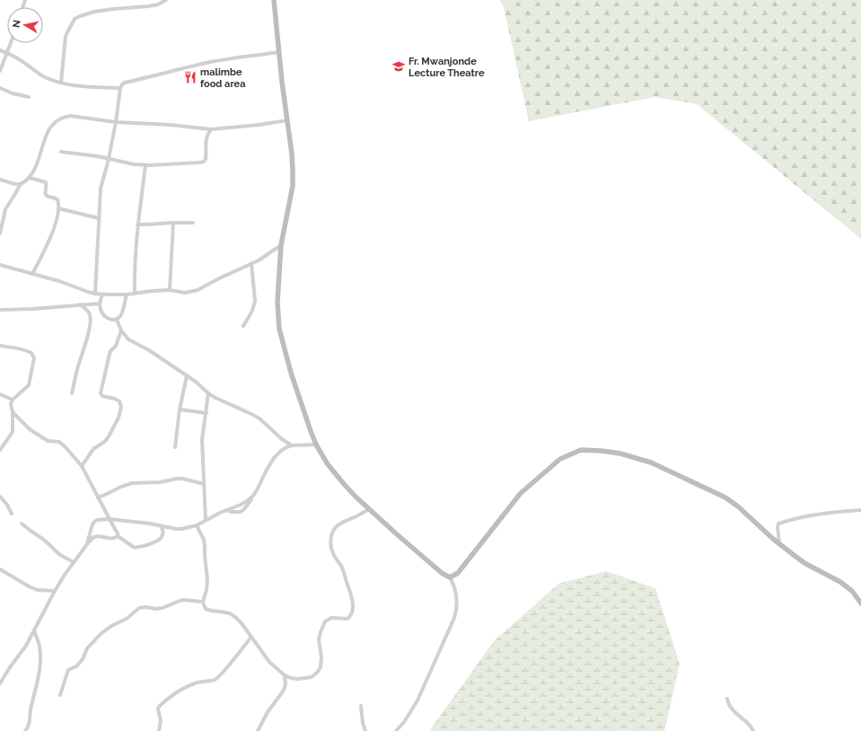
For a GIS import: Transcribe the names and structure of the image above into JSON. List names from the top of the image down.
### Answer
{
  "places": {
    "school or university": ["Fr. Mwanjonde Lecture Theatre"],
    "restaurant": ["malimbe food area"]
  },
  "north": "left"
}
